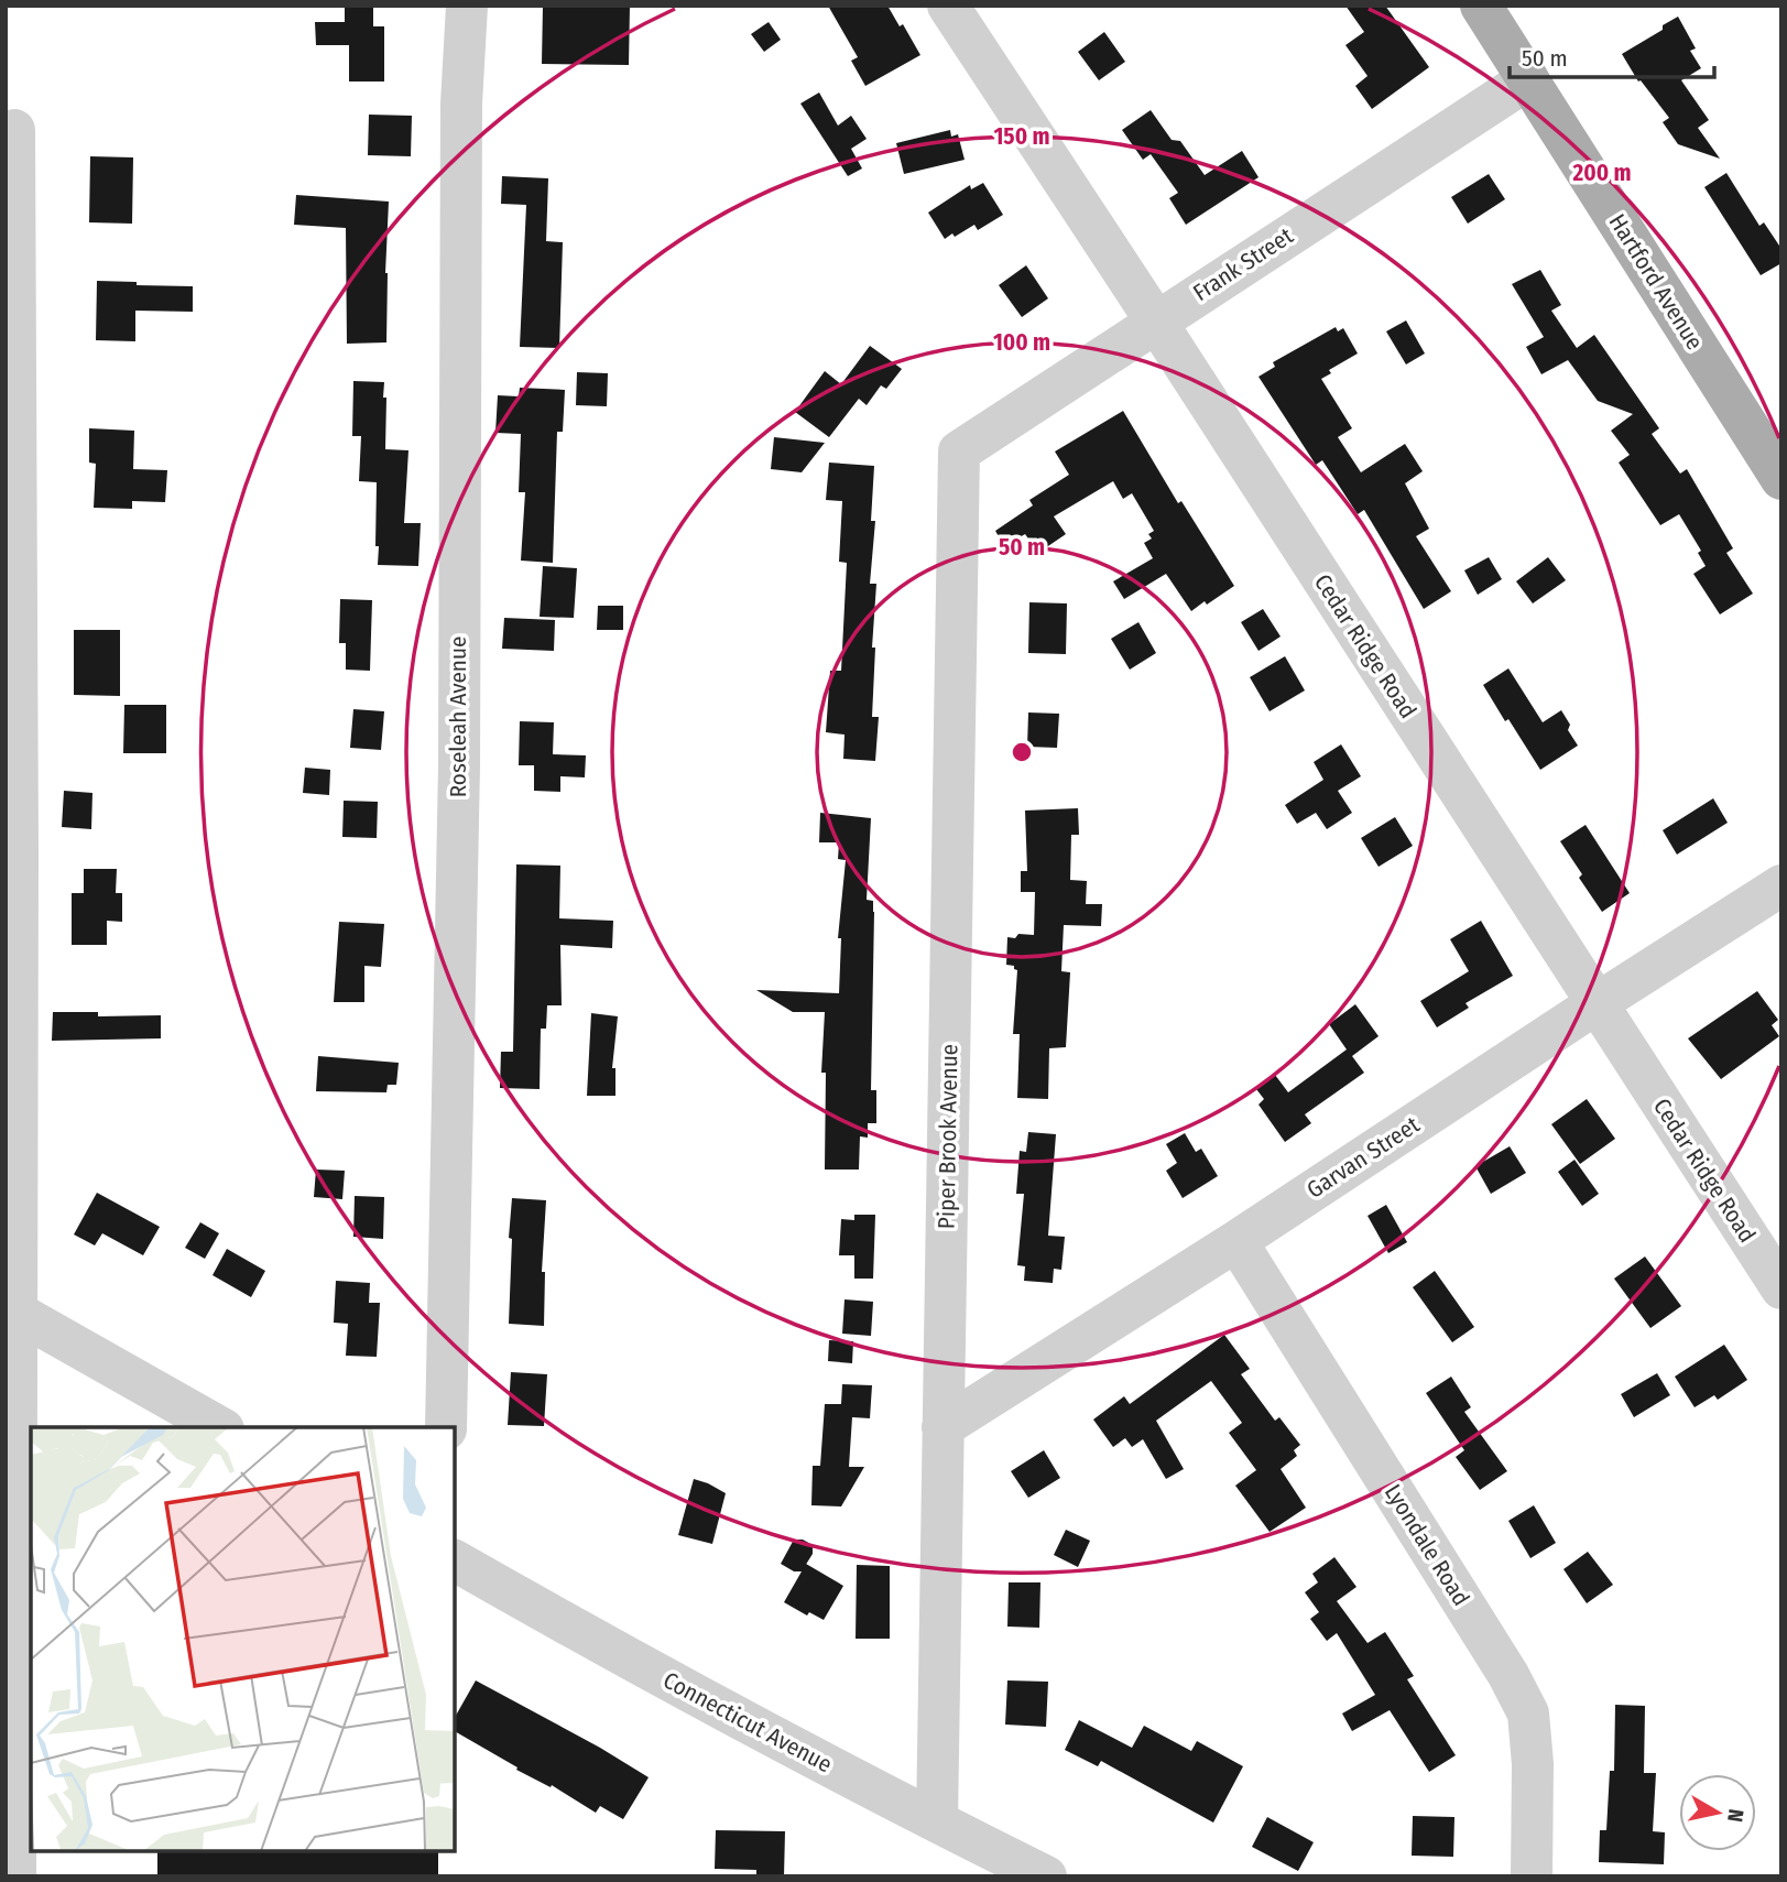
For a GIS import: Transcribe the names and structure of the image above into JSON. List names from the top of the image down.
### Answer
{
  "streets": {
    "main road": ["Hartford Avenue"],
    "street": [
      "Frank Street",
      "Cedar Ridge Road",
      "Roseleah Avenue",
      "Piper Brook Avenue",
      "Garvan Street",
      "Lyondale Road",
      "Connecticut Avenue"
    ]
  },
  "crossings": [
    ["Frank Street", "Hartford Avenue"],
    ["Frank Street", "Cedar Ridge Road"],
    ["Frank Street", "Piper Brook Avenue"],
    ["Cedar Ridge Road", "Garvan Street"],
    ["Piper Brook Avenue", "Garvan Street"],
    ["Piper Brook Avenue", "Connecticut Avenue"],
    ["Garvan Street", "Lyondale Road"]
  ],
  "scale_bar": "50 m",
  "north": "right",
  "rings": [
    "150 m",
    "200 m",
    "100 m",
    "50 m"
  ]
}
